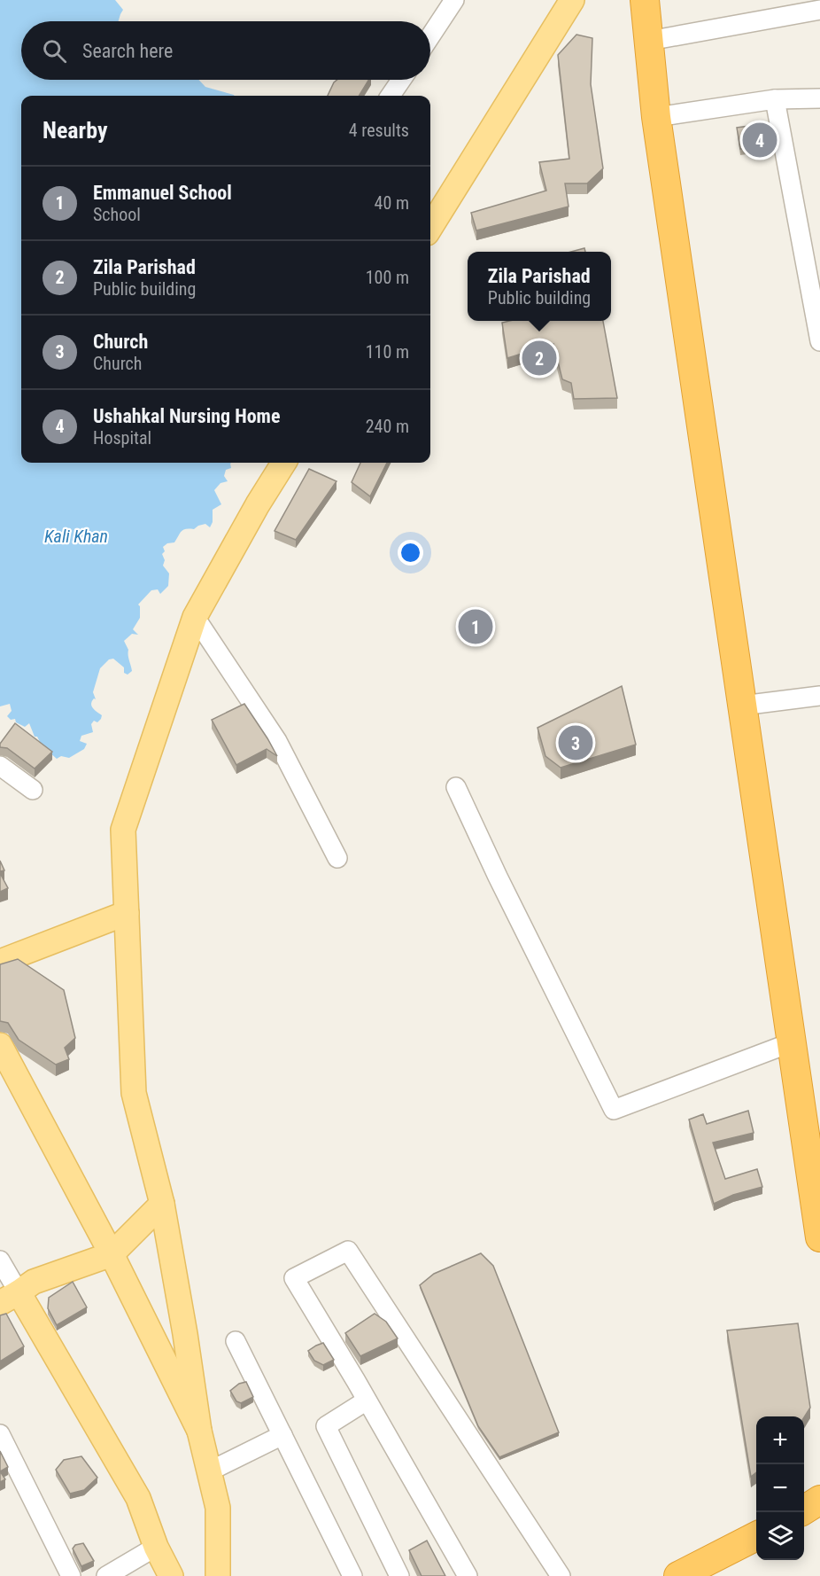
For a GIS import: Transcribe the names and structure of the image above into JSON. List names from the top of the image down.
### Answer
{
  "water": ["Kali Khan"],
  "page": {
    "search": "Search here",
    "heading": ["Nearby", "4 results"],
    "pins": [
      "4",
      "2",
      "1",
      "3"
    ],
    "list": [
      {
        "mark": "1",
        "name": "Emmanuel School",
        "note": "School",
        "value": "40 m"
      },
      {
        "mark": "2",
        "name": "Zila Parishad",
        "note": "Public building",
        "value": "100 m"
      },
      {
        "mark": "3",
        "name": "Church",
        "note": "Church",
        "value": "110 m"
      },
      {
        "mark": "4",
        "name": "Ushahkal Nursing Home",
        "note": "Hospital",
        "value": "240 m"
      }
    ],
    "popup": ["Zila Parishad", "Public building"],
    "map_buttons": ["+", "−"]
  }
}
